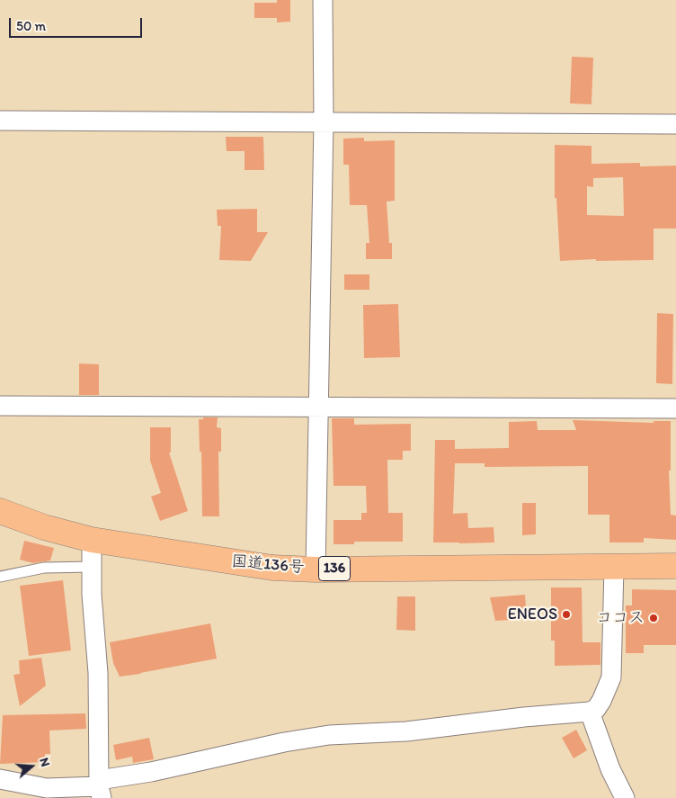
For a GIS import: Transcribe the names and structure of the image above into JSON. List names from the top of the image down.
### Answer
{
  "streets": {
    "highway": ["国道136号", "136"]
  },
  "places": ["ENEOS", "ココス"],
  "scale_bar": "50 m",
  "north": "right"
}
